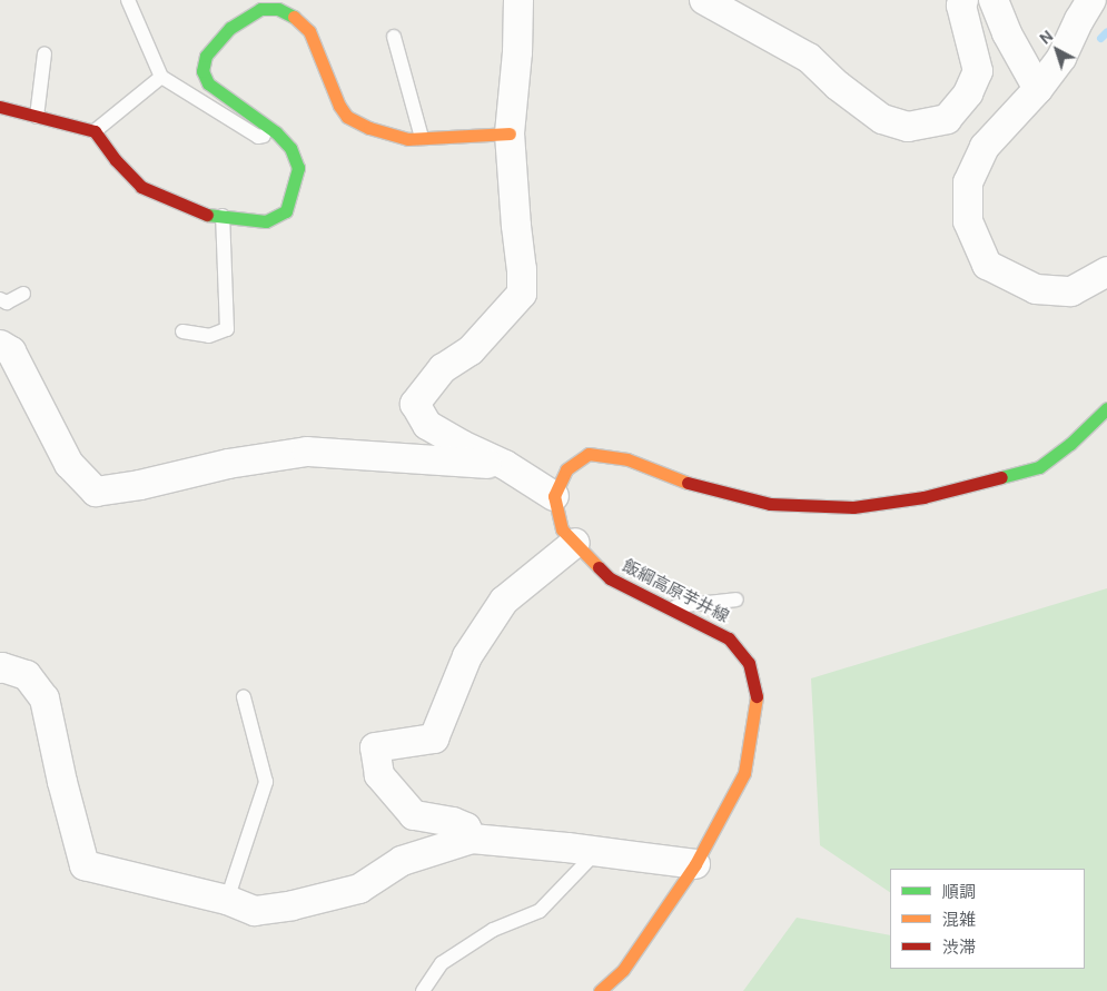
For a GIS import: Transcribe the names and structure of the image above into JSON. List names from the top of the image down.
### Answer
{
  "streets": {
    "main road": ["飯綱高原芋井線"]
  },
  "legend": ["順調", "混雑", "渋滞"],
  "north": "top left"
}
